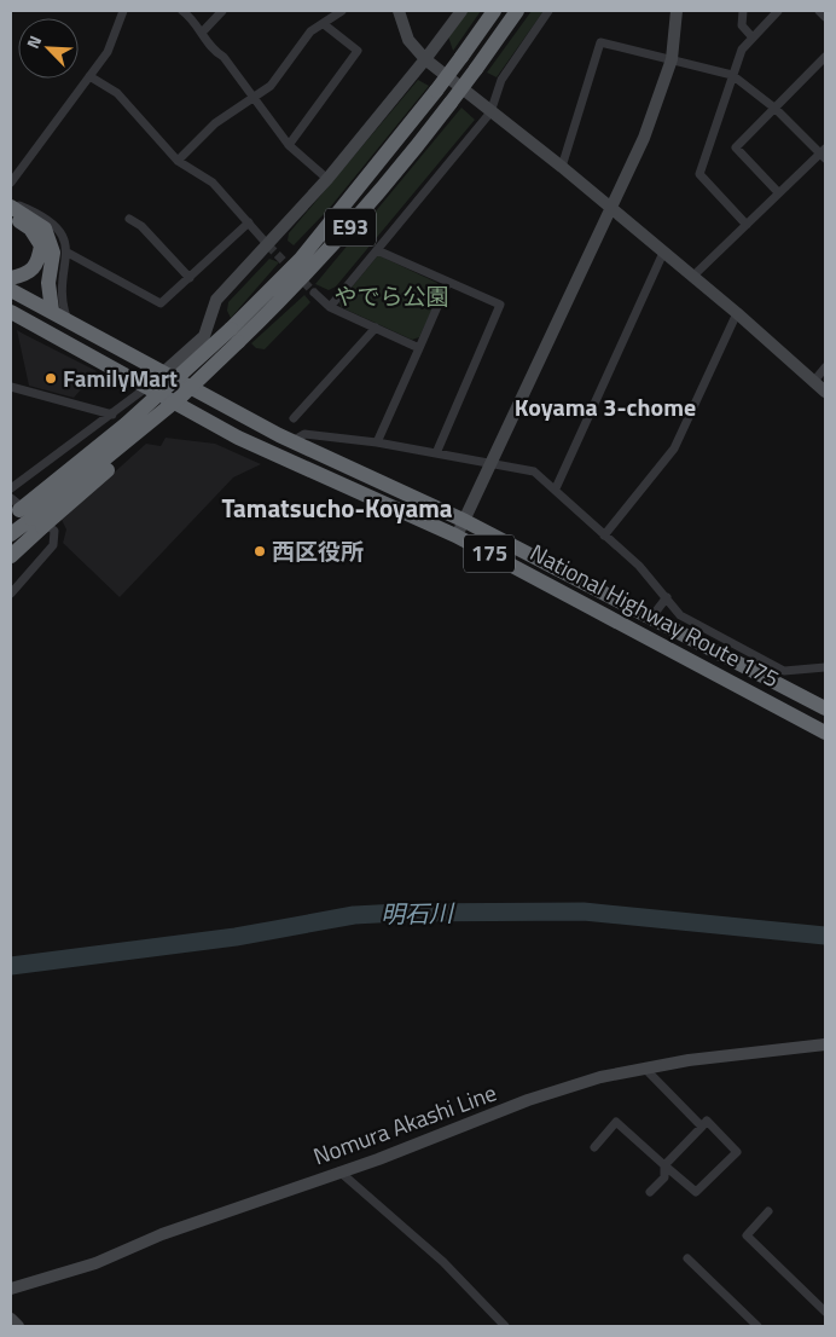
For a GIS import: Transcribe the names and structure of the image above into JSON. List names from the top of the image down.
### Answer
{
  "streets": {
    "highway": ["E93", "175", "National Highway Route 175"],
    "street": ["Nomura Akashi Line"]
  },
  "districts": ["Koyama 3-chome", "Tamatsucho-Koyama"],
  "water": ["明石川"],
  "parks": ["やでら公園"],
  "places": ["FamilyMart", "西区役所"],
  "north": "top left"
}
